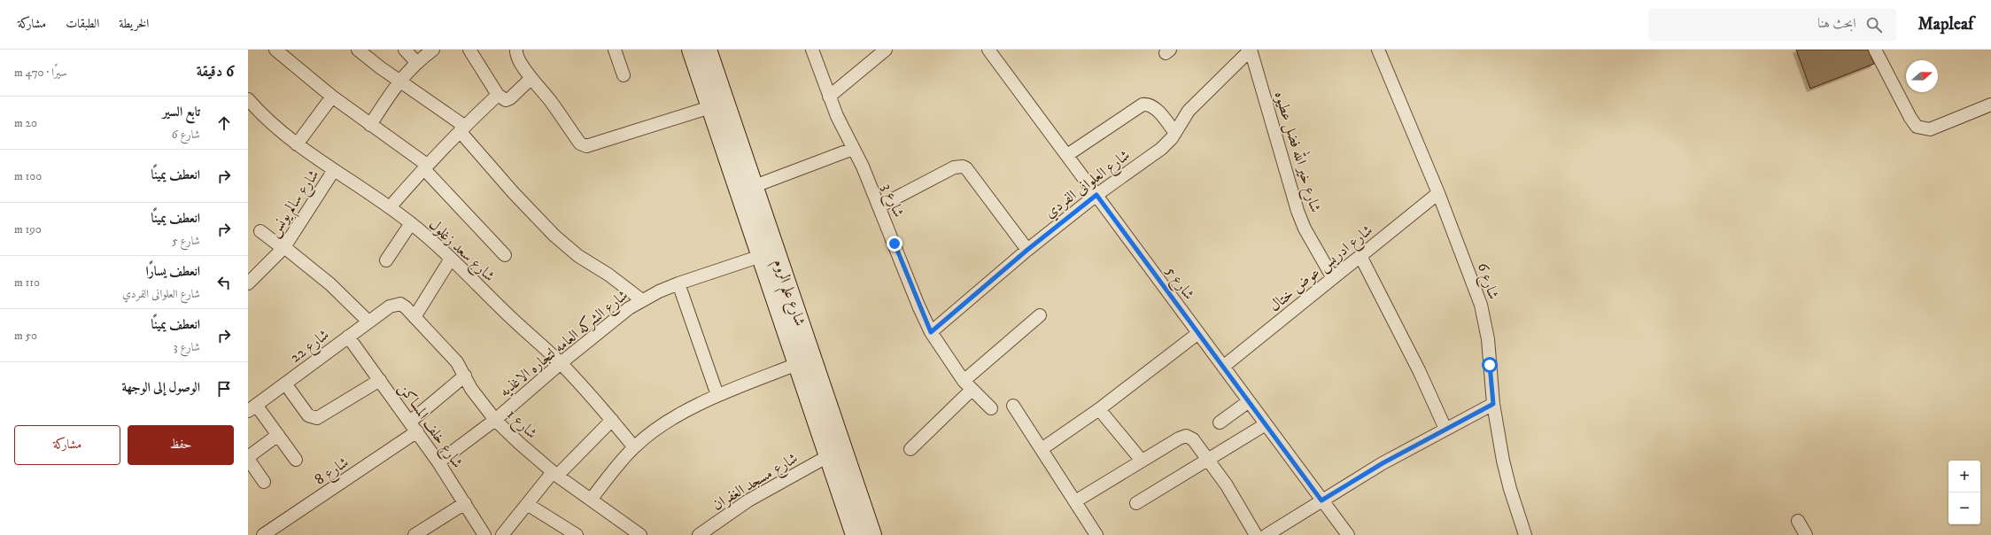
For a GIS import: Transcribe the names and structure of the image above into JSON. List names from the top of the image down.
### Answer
{
  "streets": {
    "street": [
      "شارع خير الله فضل عطيوه",
      "شارع العلوانى الفردي",
      "شارع 3",
      "شارع سالم يونس",
      "شارع سعد زغلول",
      "شارع ادريس عوض ختال",
      "شارع 6",
      "شارع 5",
      "شارع علم الروم",
      "شارع الشركه العامه لتجاره الاغذيه",
      "شارع 22",
      "شارع 1",
      "شارع خلف المساكن",
      "شارع 8",
      "شارع مسجد الغفران"
    ]
  },
  "crossings": [
    ["شارع خير الله فضل عطيوه", "شارع العلوانى الفردي"],
    ["شارع خير الله فضل عطيوه", "شارع ادريس عوض ختال"],
    ["شارع العلوانى الفردي", "شارع 3"],
    ["شارع العلوانى الفردي", "شارع 5"],
    ["شارع سالم يونس", "شارع سعد زغلول"],
    ["شارع سعد زغلول", "شارع الشركه العامه لتجاره الاغذيه"],
    ["شارع ادريس عوض ختال", "شارع 6"],
    ["شارع ادريس عوض ختال", "شارع 5"],
    ["شارع علم الروم", "شارع الشركه العامه لتجاره الاغذيه"],
    ["شارع علم الروم", "شارع مسجد الغفران"],
    ["شارع الشركه العامه لتجاره الاغذيه", "شارع 1"],
    ["شارع الشركه العامه لتجاره الاغذيه", "شارع خلف المساكن"],
    ["شارع 22", "شارع 1"],
    ["شارع 22", "شارع خلف المساكن"],
    ["شارع 1", "شارع 8"],
    ["شارع خلف المساكن", "شارع 8"]
  ],
  "north": "right",
  "page": {
    "header": "Mapleaf",
    "search": "ابحث هنا",
    "nav": ["الخريطة", "الطبقات", "مشاركة"],
    "heading": ["6 دقيقة", "سيرًا · 470 m"],
    "list": [
      ["تابع السير", "شارع 6", "20 m"],
      ["انعطف يمينًا", "100 m"],
      ["انعطف يمينًا", "شارع 5", "190 m"],
      ["انعطف يسارًا", "شارع العلوانى الفردي", "110 m"],
      ["انعطف يمينًا", "شارع 3", "50 m"],
      "الوصول إلى الوجهة"
    ],
    "buttons": ["حفظ", "مشاركة"],
    "map_buttons": ["+", "−"]
  }
}
